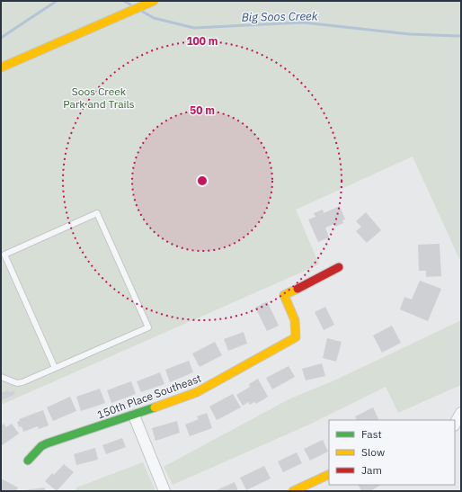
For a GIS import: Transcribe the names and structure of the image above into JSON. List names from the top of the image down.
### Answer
{
  "streets": {
    "street": ["150th Place Southeast"]
  },
  "water": ["Big Soos Creek"],
  "parks": ["Soos Creek Park and Trails"],
  "legend": ["Fast", "Slow", "Jam"],
  "rings": ["100 m", "50 m"]
}
